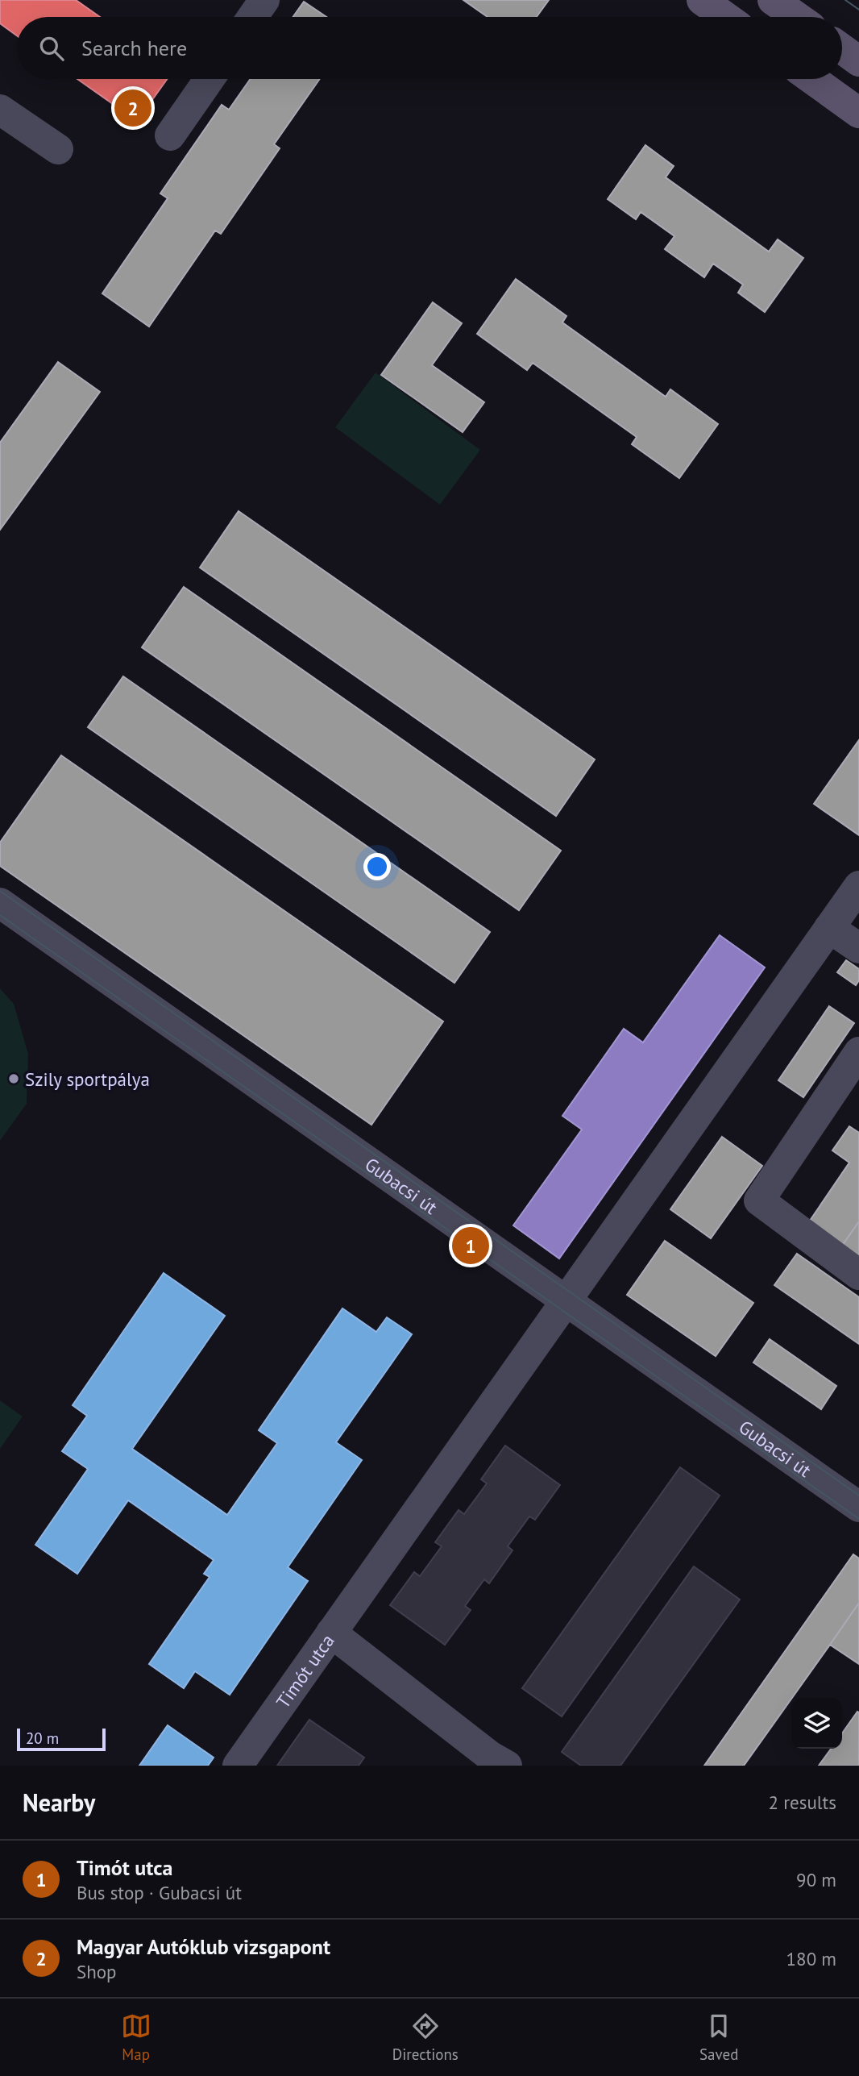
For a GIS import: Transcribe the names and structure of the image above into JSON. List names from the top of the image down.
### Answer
{
  "streets": {
    "street": ["Gubacsi út", "Timót utca"]
  },
  "crossings": [
    ["Gubacsi út", "Timót utca"]
  ],
  "places": ["Szily sportpálya"],
  "scale_bar": "20 m",
  "page": {
    "search": "Search here",
    "pins": ["2", "1"],
    "scale": "20 m",
    "heading": ["Nearby", "2 results"],
    "list": [
      {
        "mark": "1",
        "name": "Timót utca",
        "note": "Bus stop · Gubacsi út",
        "value": "90 m"
      },
      {
        "mark": "2",
        "name": "Magyar Autóklub vizsgapont",
        "note": "Shop",
        "value": "180 m"
      }
    ],
    "nav": ["Map", "Directions", "Saved"]
  }
}
